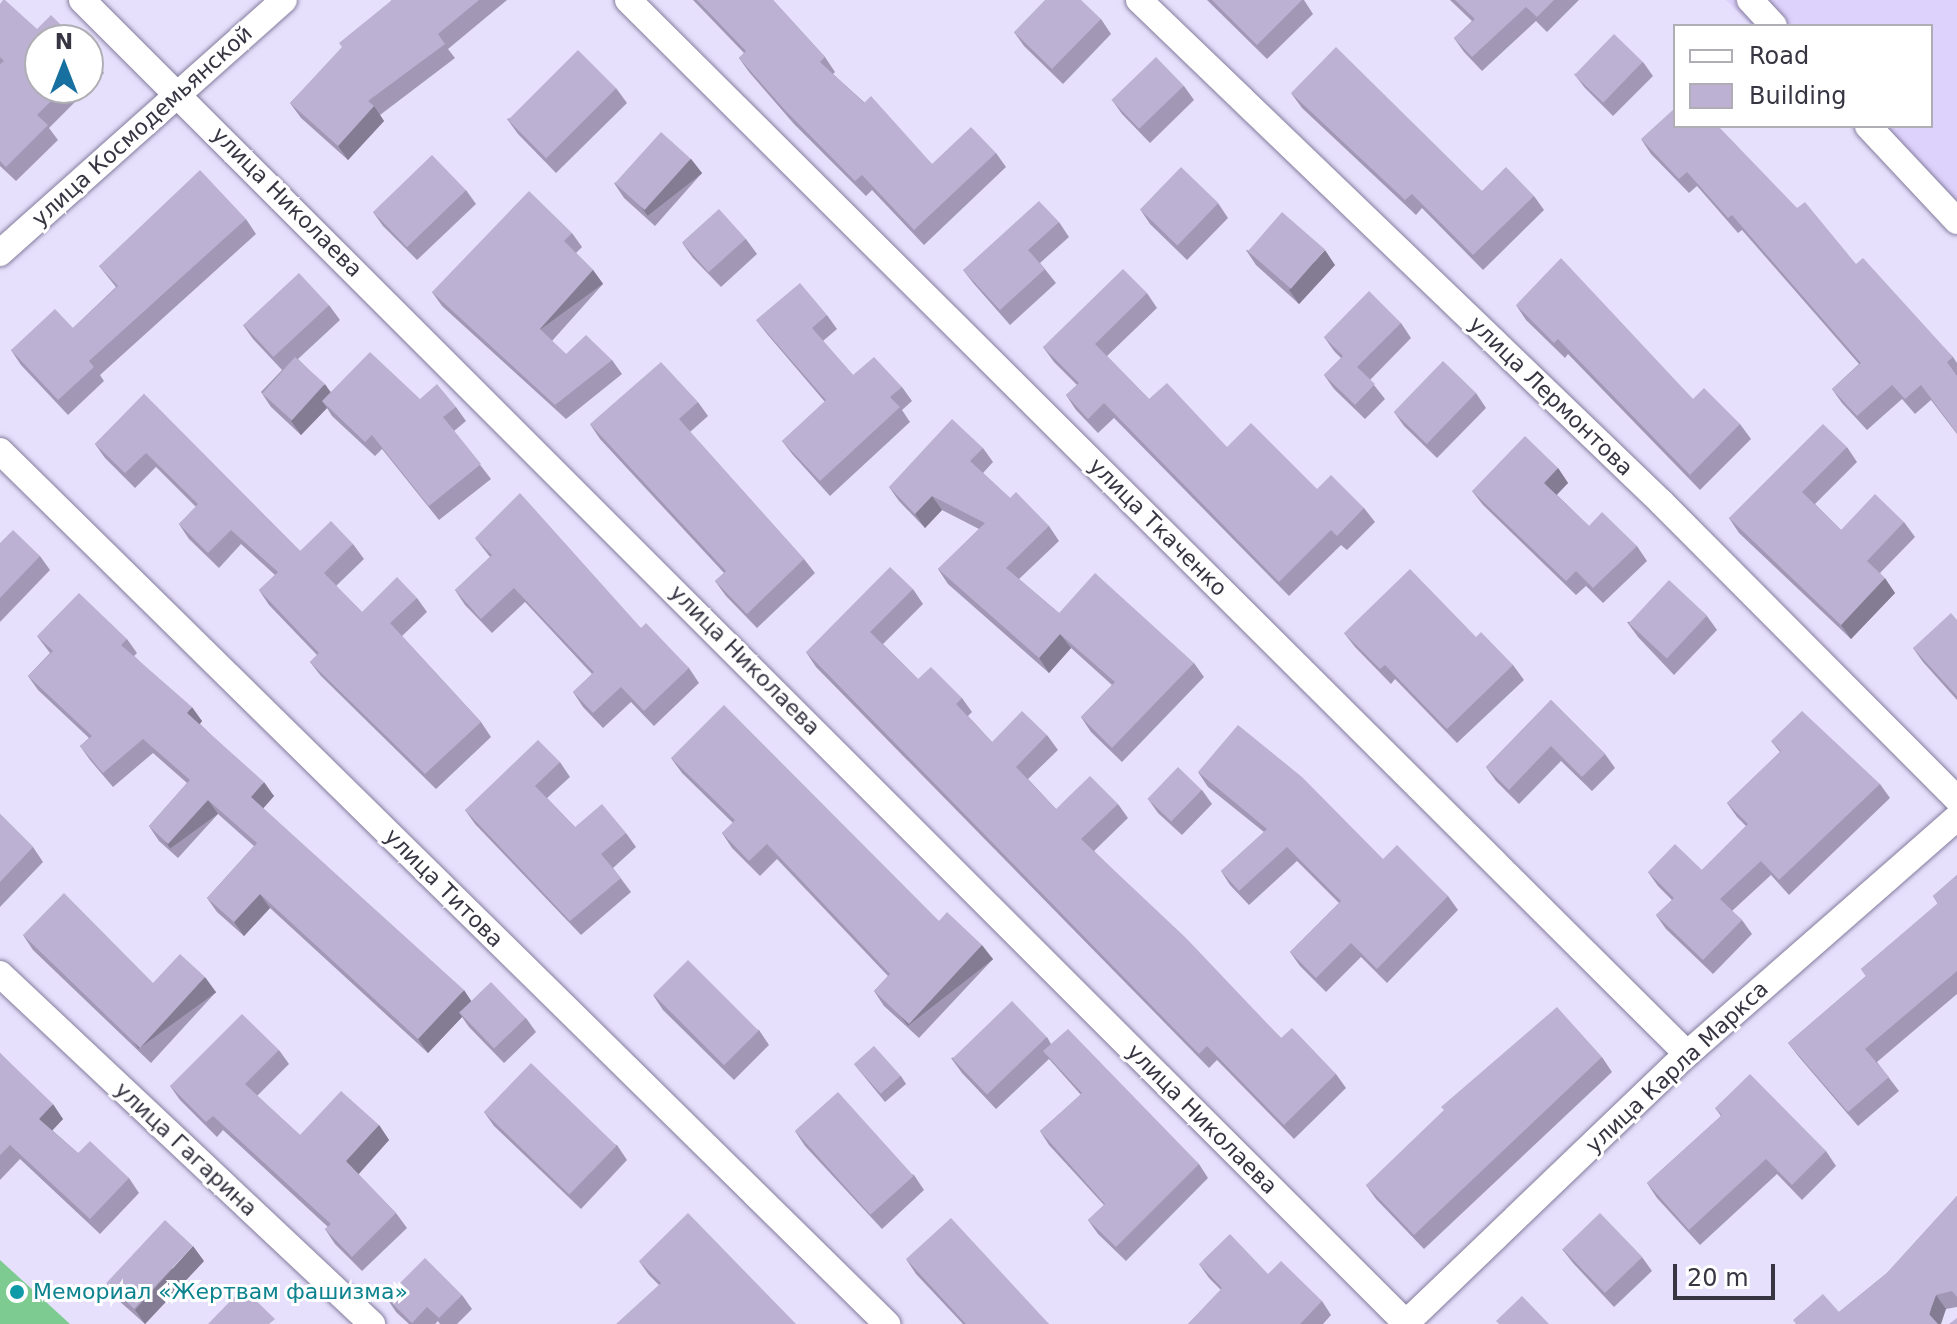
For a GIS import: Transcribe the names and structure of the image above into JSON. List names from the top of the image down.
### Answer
{
  "streets": {
    "street": [
      "улица Космодемьянской",
      "улица Николаева",
      "улица Лермонтова",
      "улица Ткаченко",
      "улица Титова",
      "улица Карла Маркса",
      "улица Гагарина"
    ]
  },
  "crossings": [
    ["улица Космодемьянской", "улица Николаева"],
    ["улица Николаева", "улица Карла Маркса"],
    ["улица Ткаченко", "улица Карла Маркса"]
  ],
  "places": ["Мемориал «Жертвам фашизма»"],
  "legend": ["Road", "Building"],
  "scale_bar": "20 m",
  "north": "top"
}
